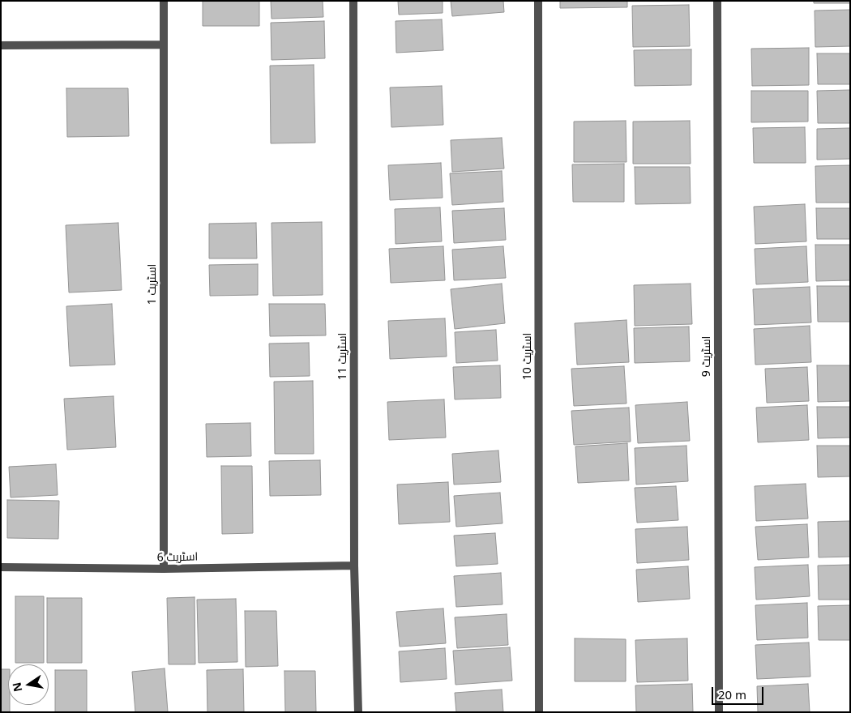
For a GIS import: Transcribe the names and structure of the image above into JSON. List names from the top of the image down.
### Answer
{
  "streets": {
    "street": [
      "اسٹریٹ 1",
      "اسٹریٹ 11",
      "اسٹریٹ 10",
      "اسٹریٹ 9",
      "اسٹریٹ 6"
    ]
  },
  "crossings": [
    ["اسٹریٹ 1", "اسٹریٹ 6"],
    ["اسٹریٹ 11", "اسٹریٹ 6"]
  ],
  "scale_bar": "20 m",
  "north": "left"
}
